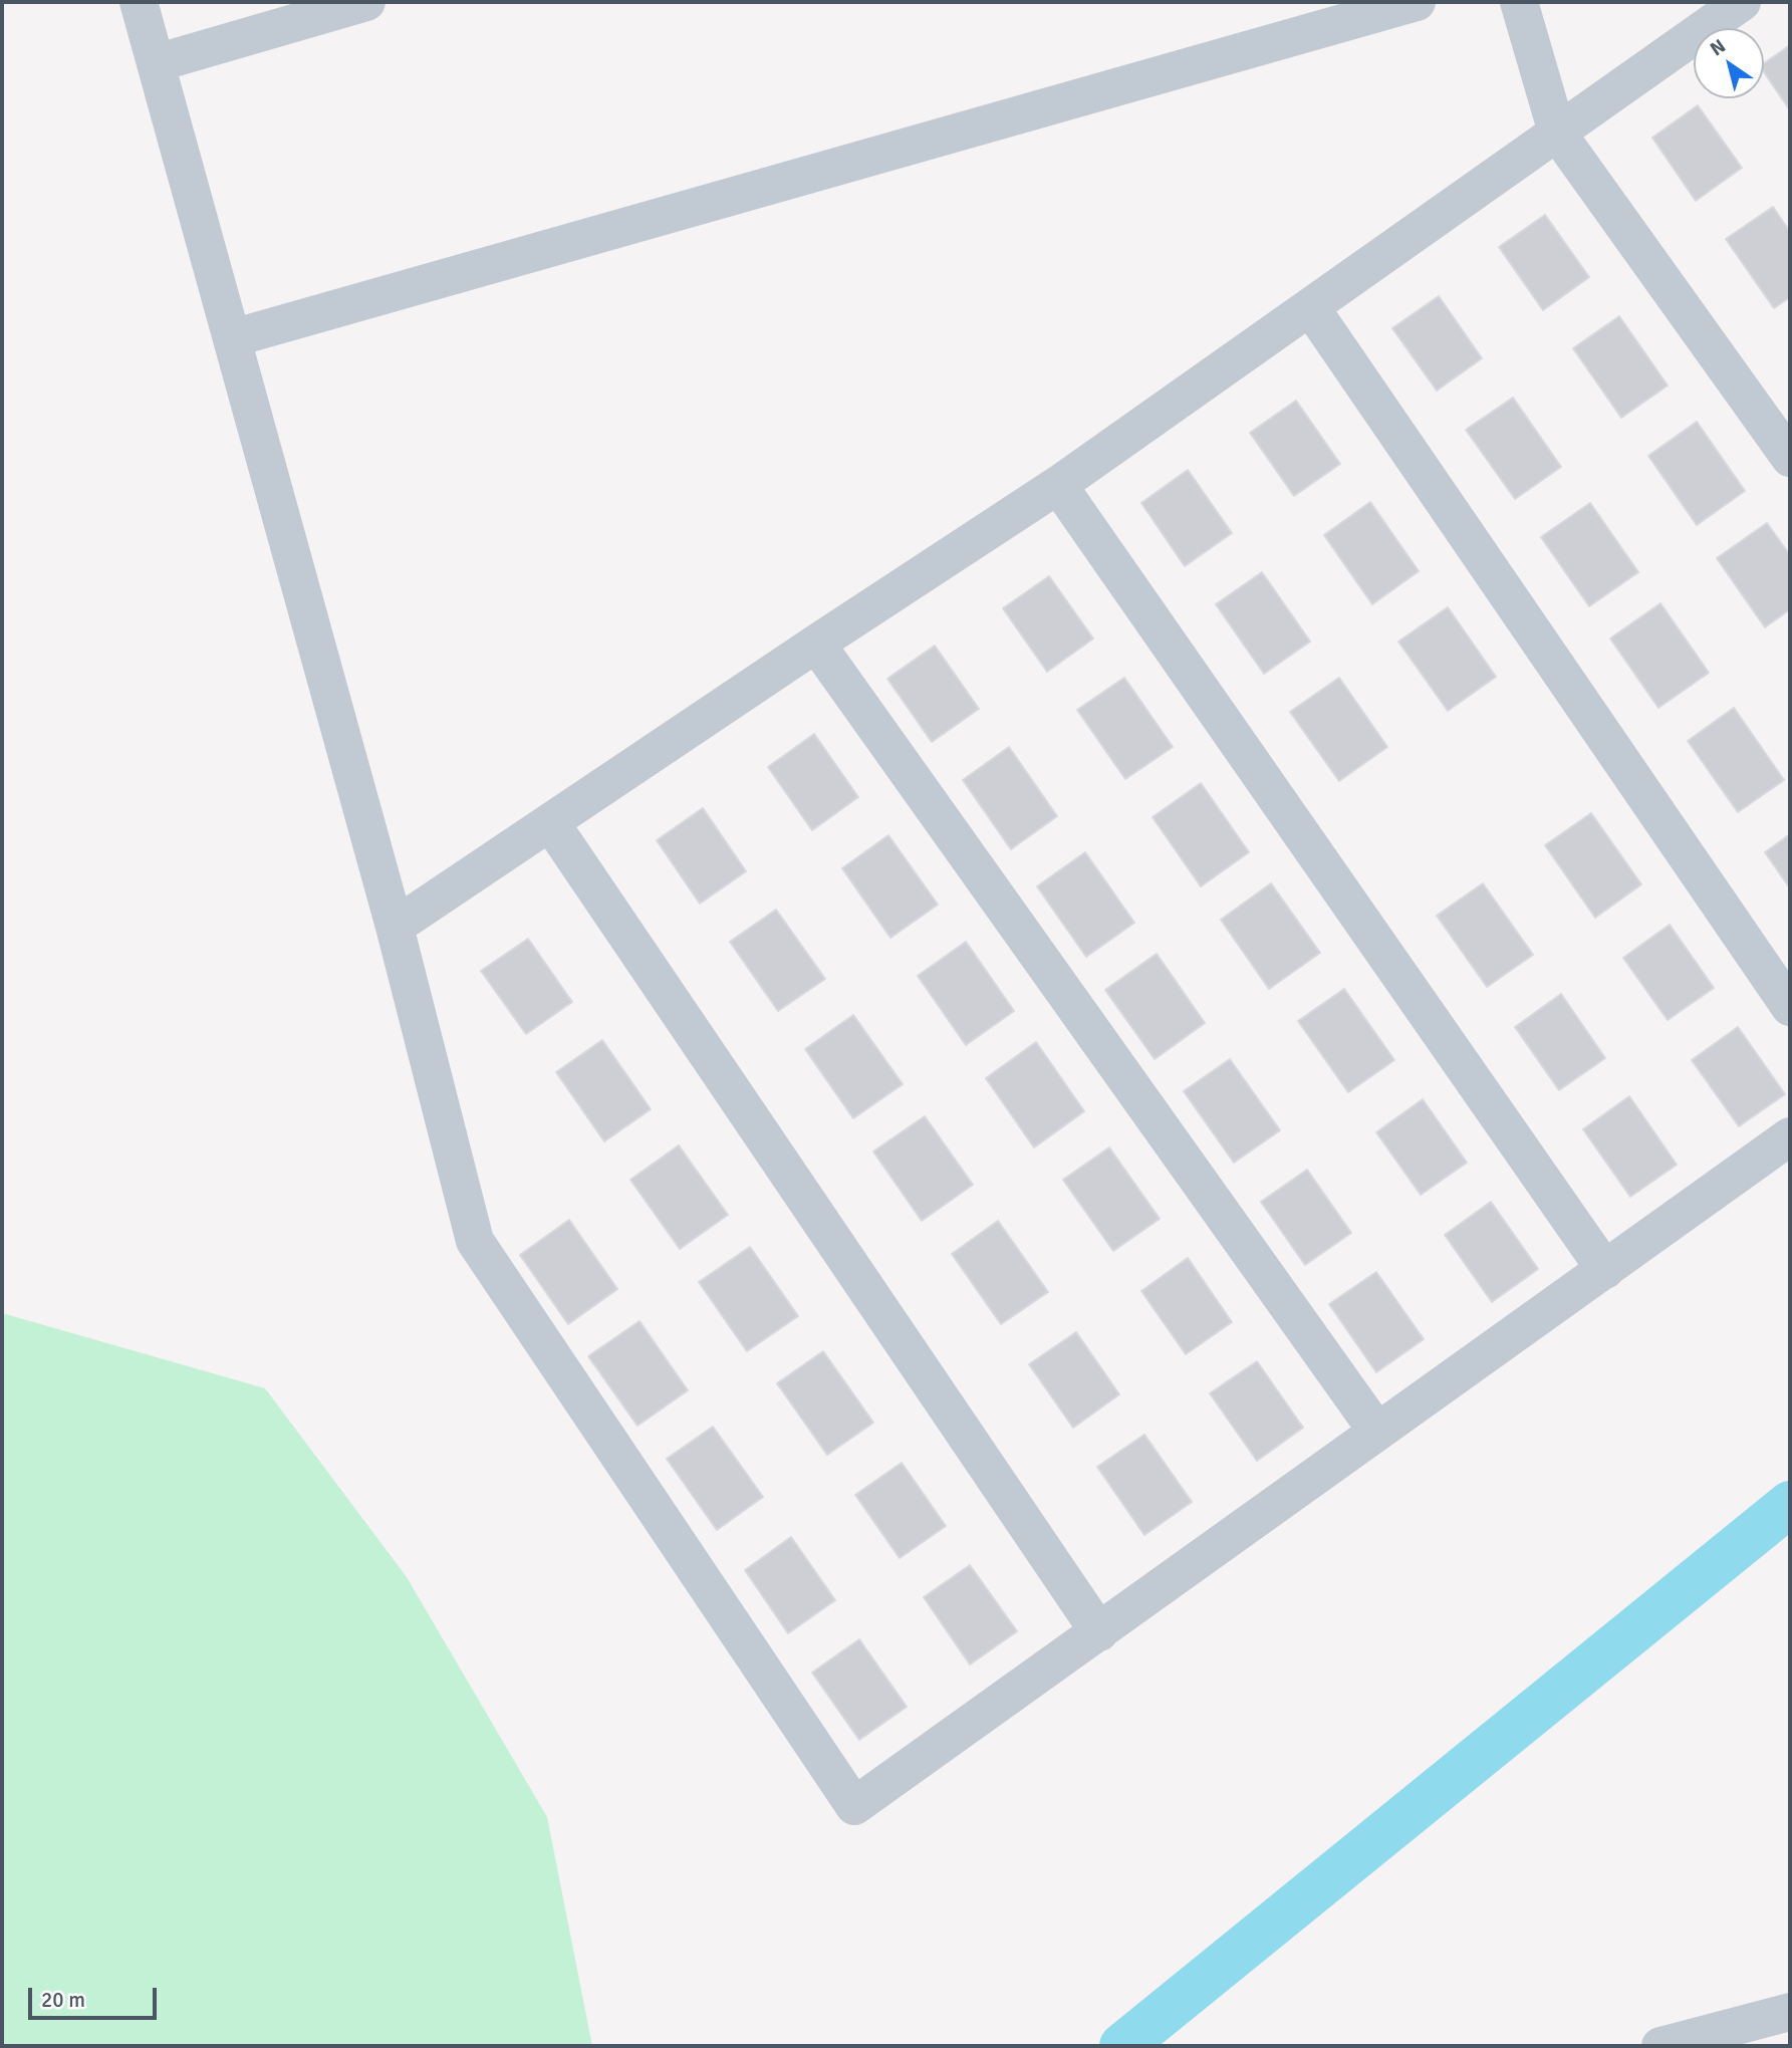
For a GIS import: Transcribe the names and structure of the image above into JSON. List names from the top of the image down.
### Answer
{
  "scale_bar": "20 m",
  "north": "top left"
}
